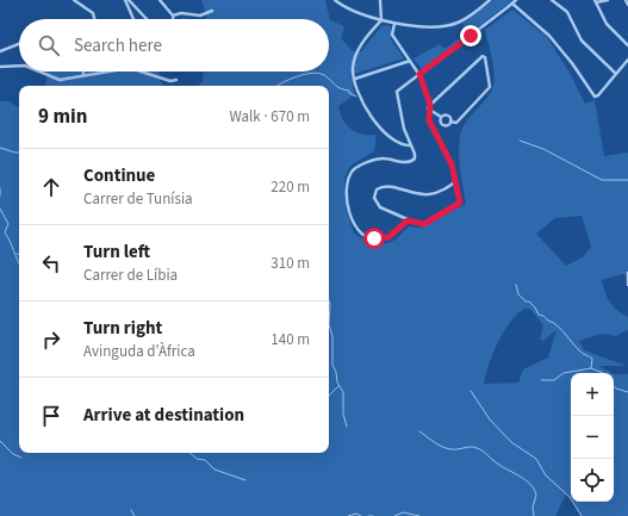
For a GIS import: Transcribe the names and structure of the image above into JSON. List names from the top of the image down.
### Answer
{
  "page": {
    "search": "Search here",
    "heading": ["9 min", "Walk · 670 m"],
    "list": [
      ["Continue", "Carrer de Tunísia", "220 m"],
      ["Turn left", "Carrer de Líbia", "310 m"],
      ["Turn right", "Avinguda d'Àfrica", "140 m"],
      "Arrive at destination"
    ],
    "map_buttons": ["+", "−"]
  }
}
